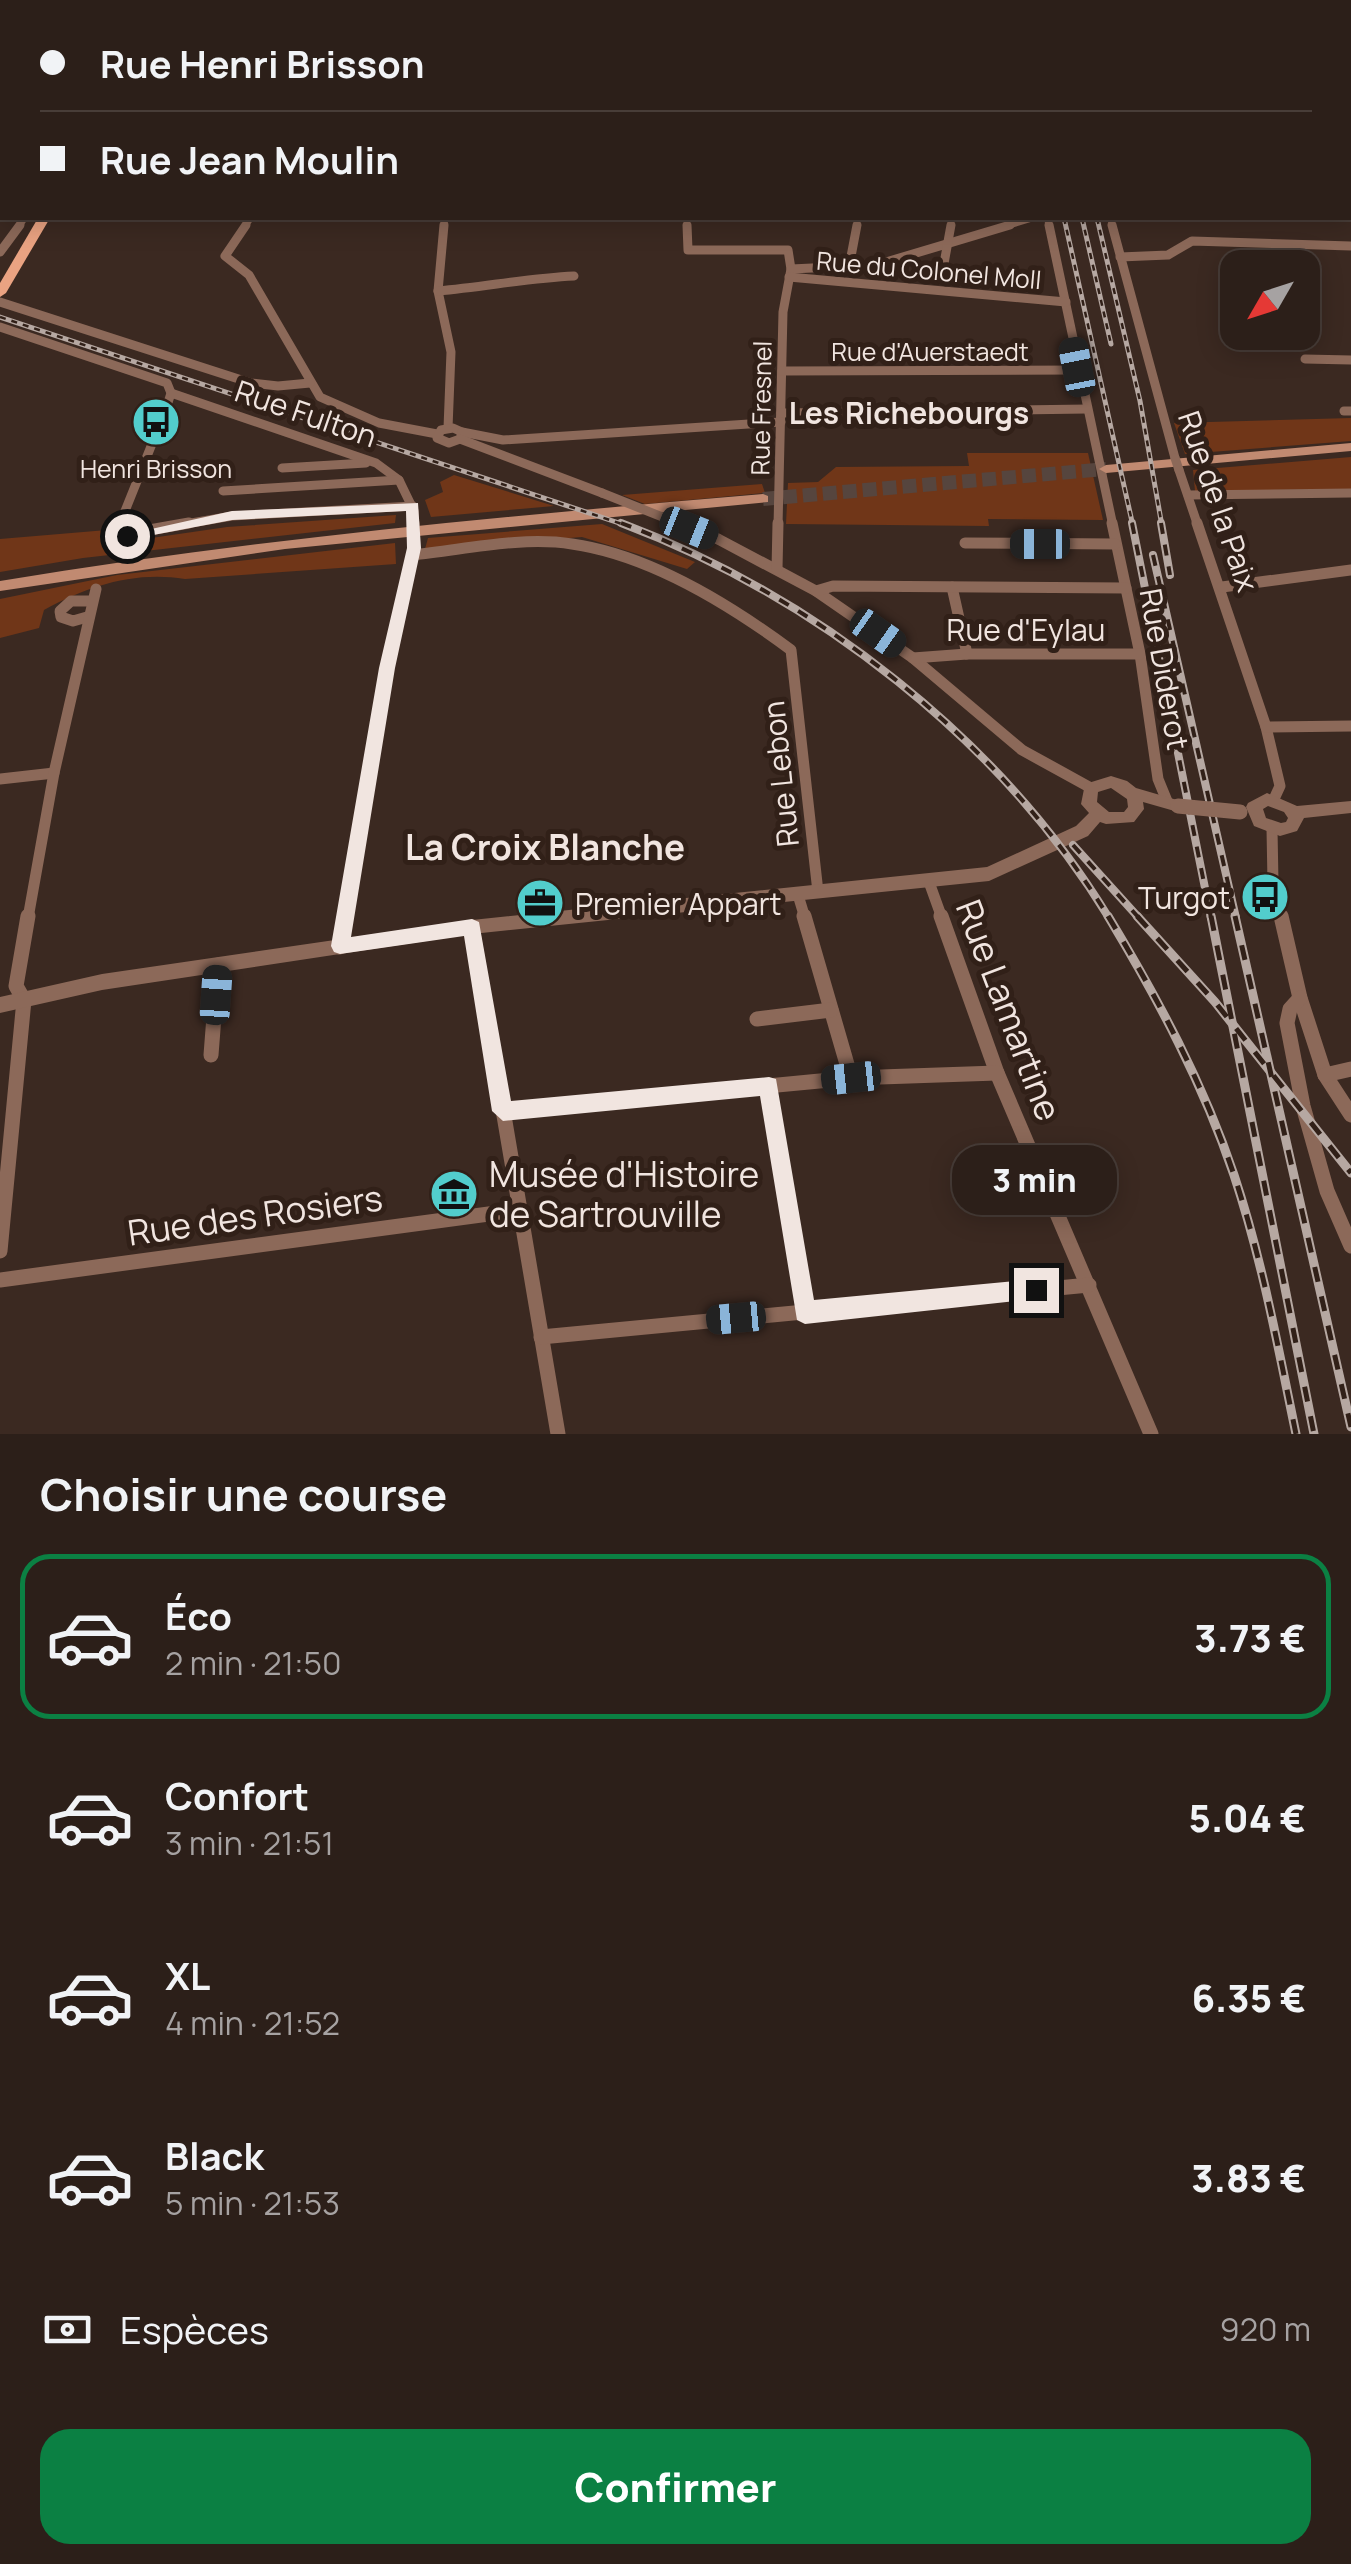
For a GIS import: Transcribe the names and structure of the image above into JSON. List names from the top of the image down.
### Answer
{
  "streets": {
    "street": [
      "Rue du Colonel Moll",
      "Rue d'Auerstaedt",
      "Rue Fresnel",
      "Rue Fulton",
      "Rue de la Paix",
      "Rue d'Eylau",
      "Rue Diderot",
      "Rue Lebon",
      "Rue Lamartine",
      "Rue des Rosiers"
    ]
  },
  "crossings": [
    ["Rue du Colonel Moll", "Rue Fresnel"],
    ["Rue du Colonel Moll", "Rue Diderot"],
    ["Rue d'Auerstaedt", "Rue Fresnel"],
    ["Rue d'Auerstaedt", "Rue Diderot"],
    ["Rue d'Eylau", "Rue Diderot"]
  ],
  "districts": ["Les Richebourgs", "La Croix Blanche"],
  "places": {
    "bus stop": ["Henri Brisson", "Turgot"],
    "office": ["Premier Appart"],
    "museum": ["Musée d'Histoire de Sartrouville"]
  },
  "north": "bottom left",
  "page": {
    "banner": ["Rue Henri Brisson", "Rue Jean Moulin"],
    "bubble": "3 min",
    "heading": "Choisir une course",
    "list": [
      {
        "name": "Éco",
        "note": "2 min · 21:50",
        "value": "3.73 €"
      },
      {
        "name": "Confort",
        "note": "3 min · 21:51",
        "value": "5.04 €"
      },
      {
        "name": "XL",
        "note": "4 min · 21:52",
        "value": "6.35 €"
      },
      {
        "name": "Black",
        "note": "5 min · 21:53",
        "value": "3.83 €"
      }
    ],
    "pay": ["Espèces", "920 m"],
    "buttons": "Confirmer"
  }
}
